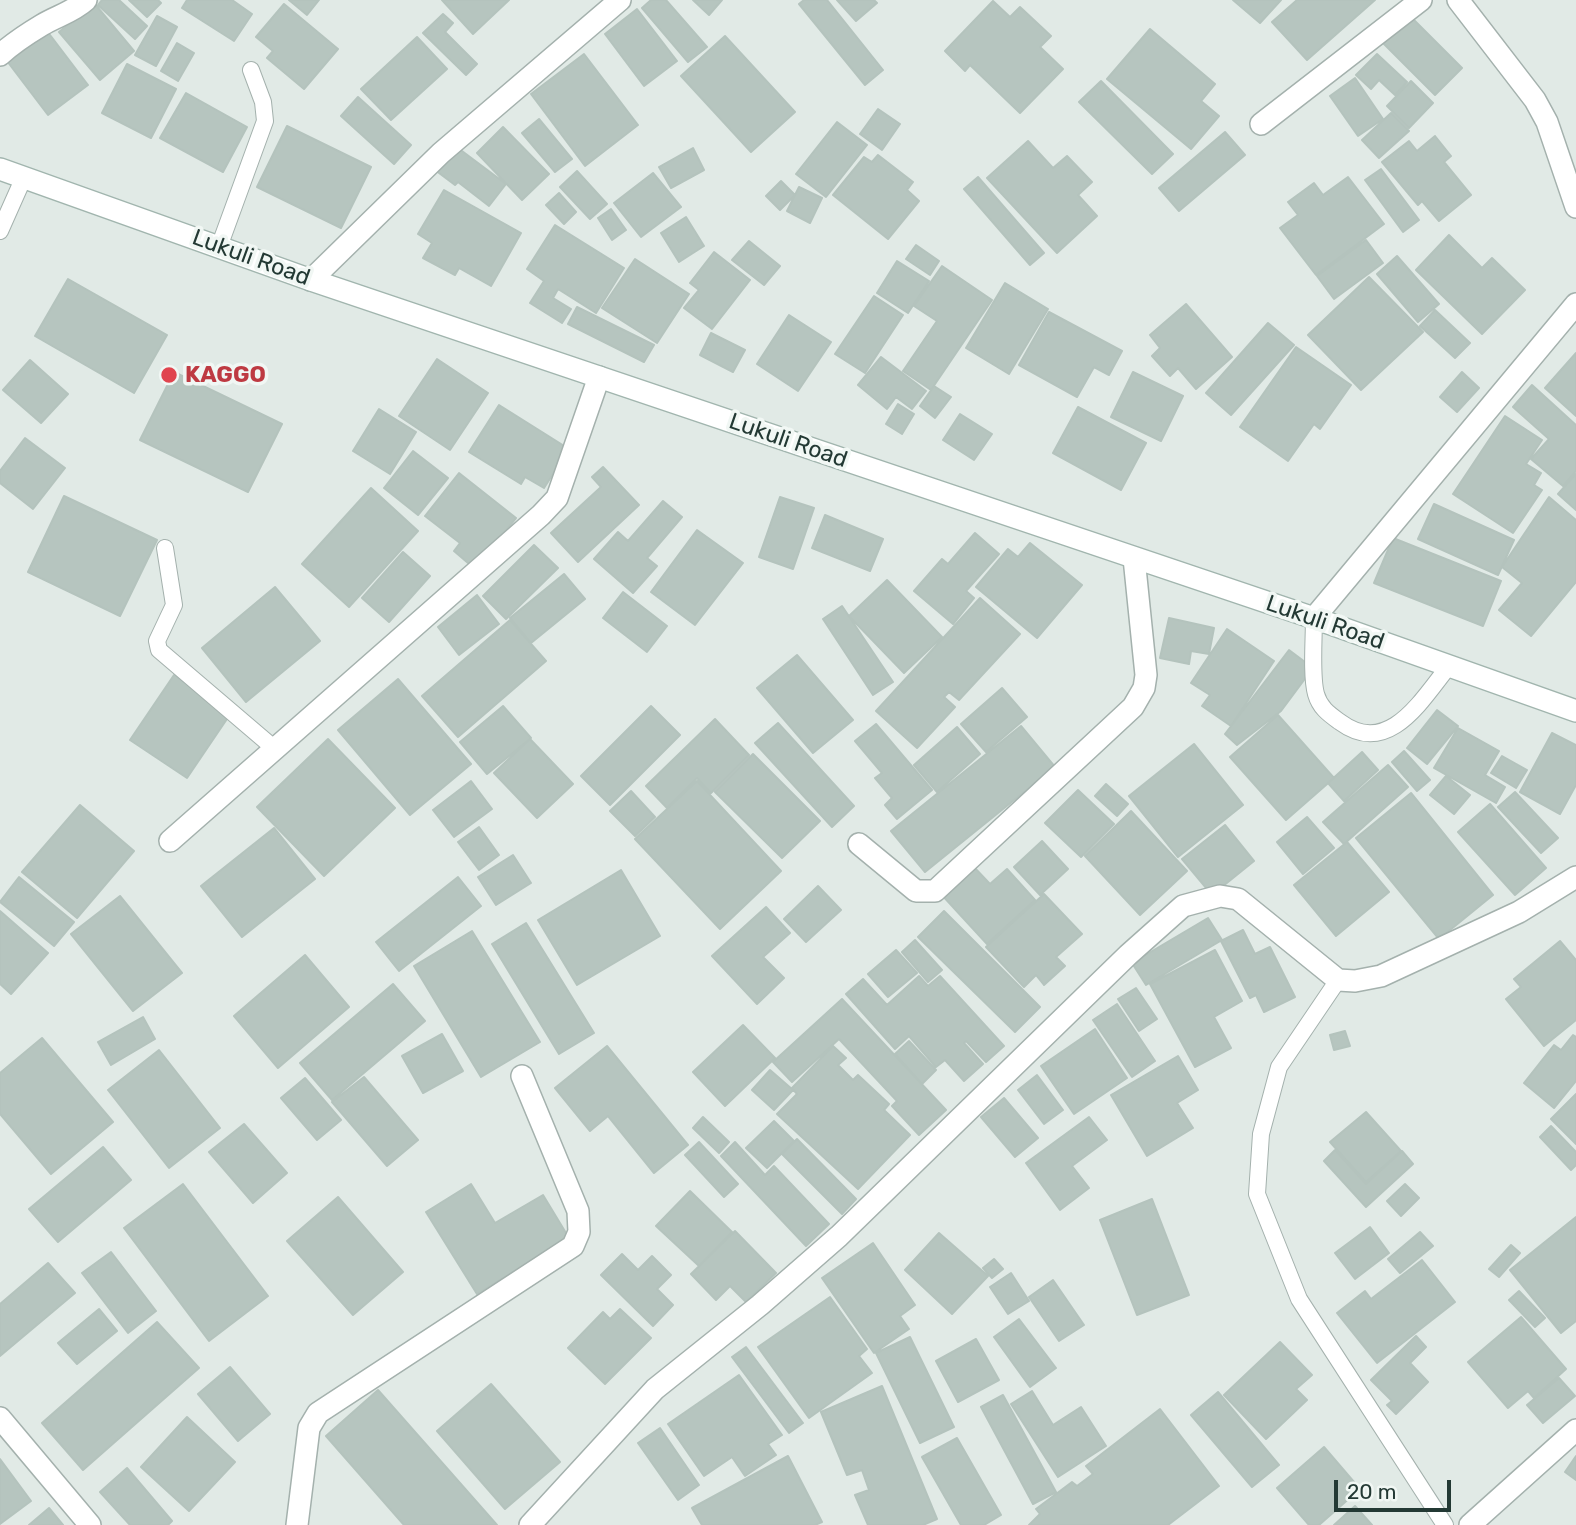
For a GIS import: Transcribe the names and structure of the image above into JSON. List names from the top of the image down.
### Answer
{
  "streets": {
    "street": ["Lukuli Road"]
  },
  "places": ["KAGGO"],
  "scale_bar": "20 m"
}
